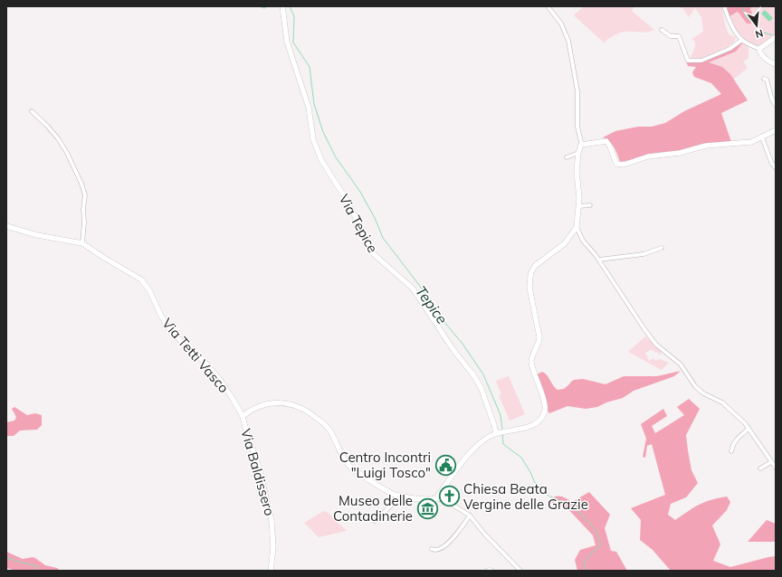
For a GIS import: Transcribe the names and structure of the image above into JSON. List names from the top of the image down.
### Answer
{
  "streets": {
    "street": ["Via Tepice", "Via Tetti Vasco", "Via Baldissero"]
  },
  "crossings": [
    ["Via Tetti Vasco", "Via Baldissero"]
  ],
  "water": ["Tepice"],
  "places": {
    "public building": ["Centro Incontri \"Luigi Tosco\""],
    "church": ["Chiesa Beata Vergine delle Grazie"],
    "museum": ["Museo delle Contadinerie"]
  },
  "north": "bottom"
}
